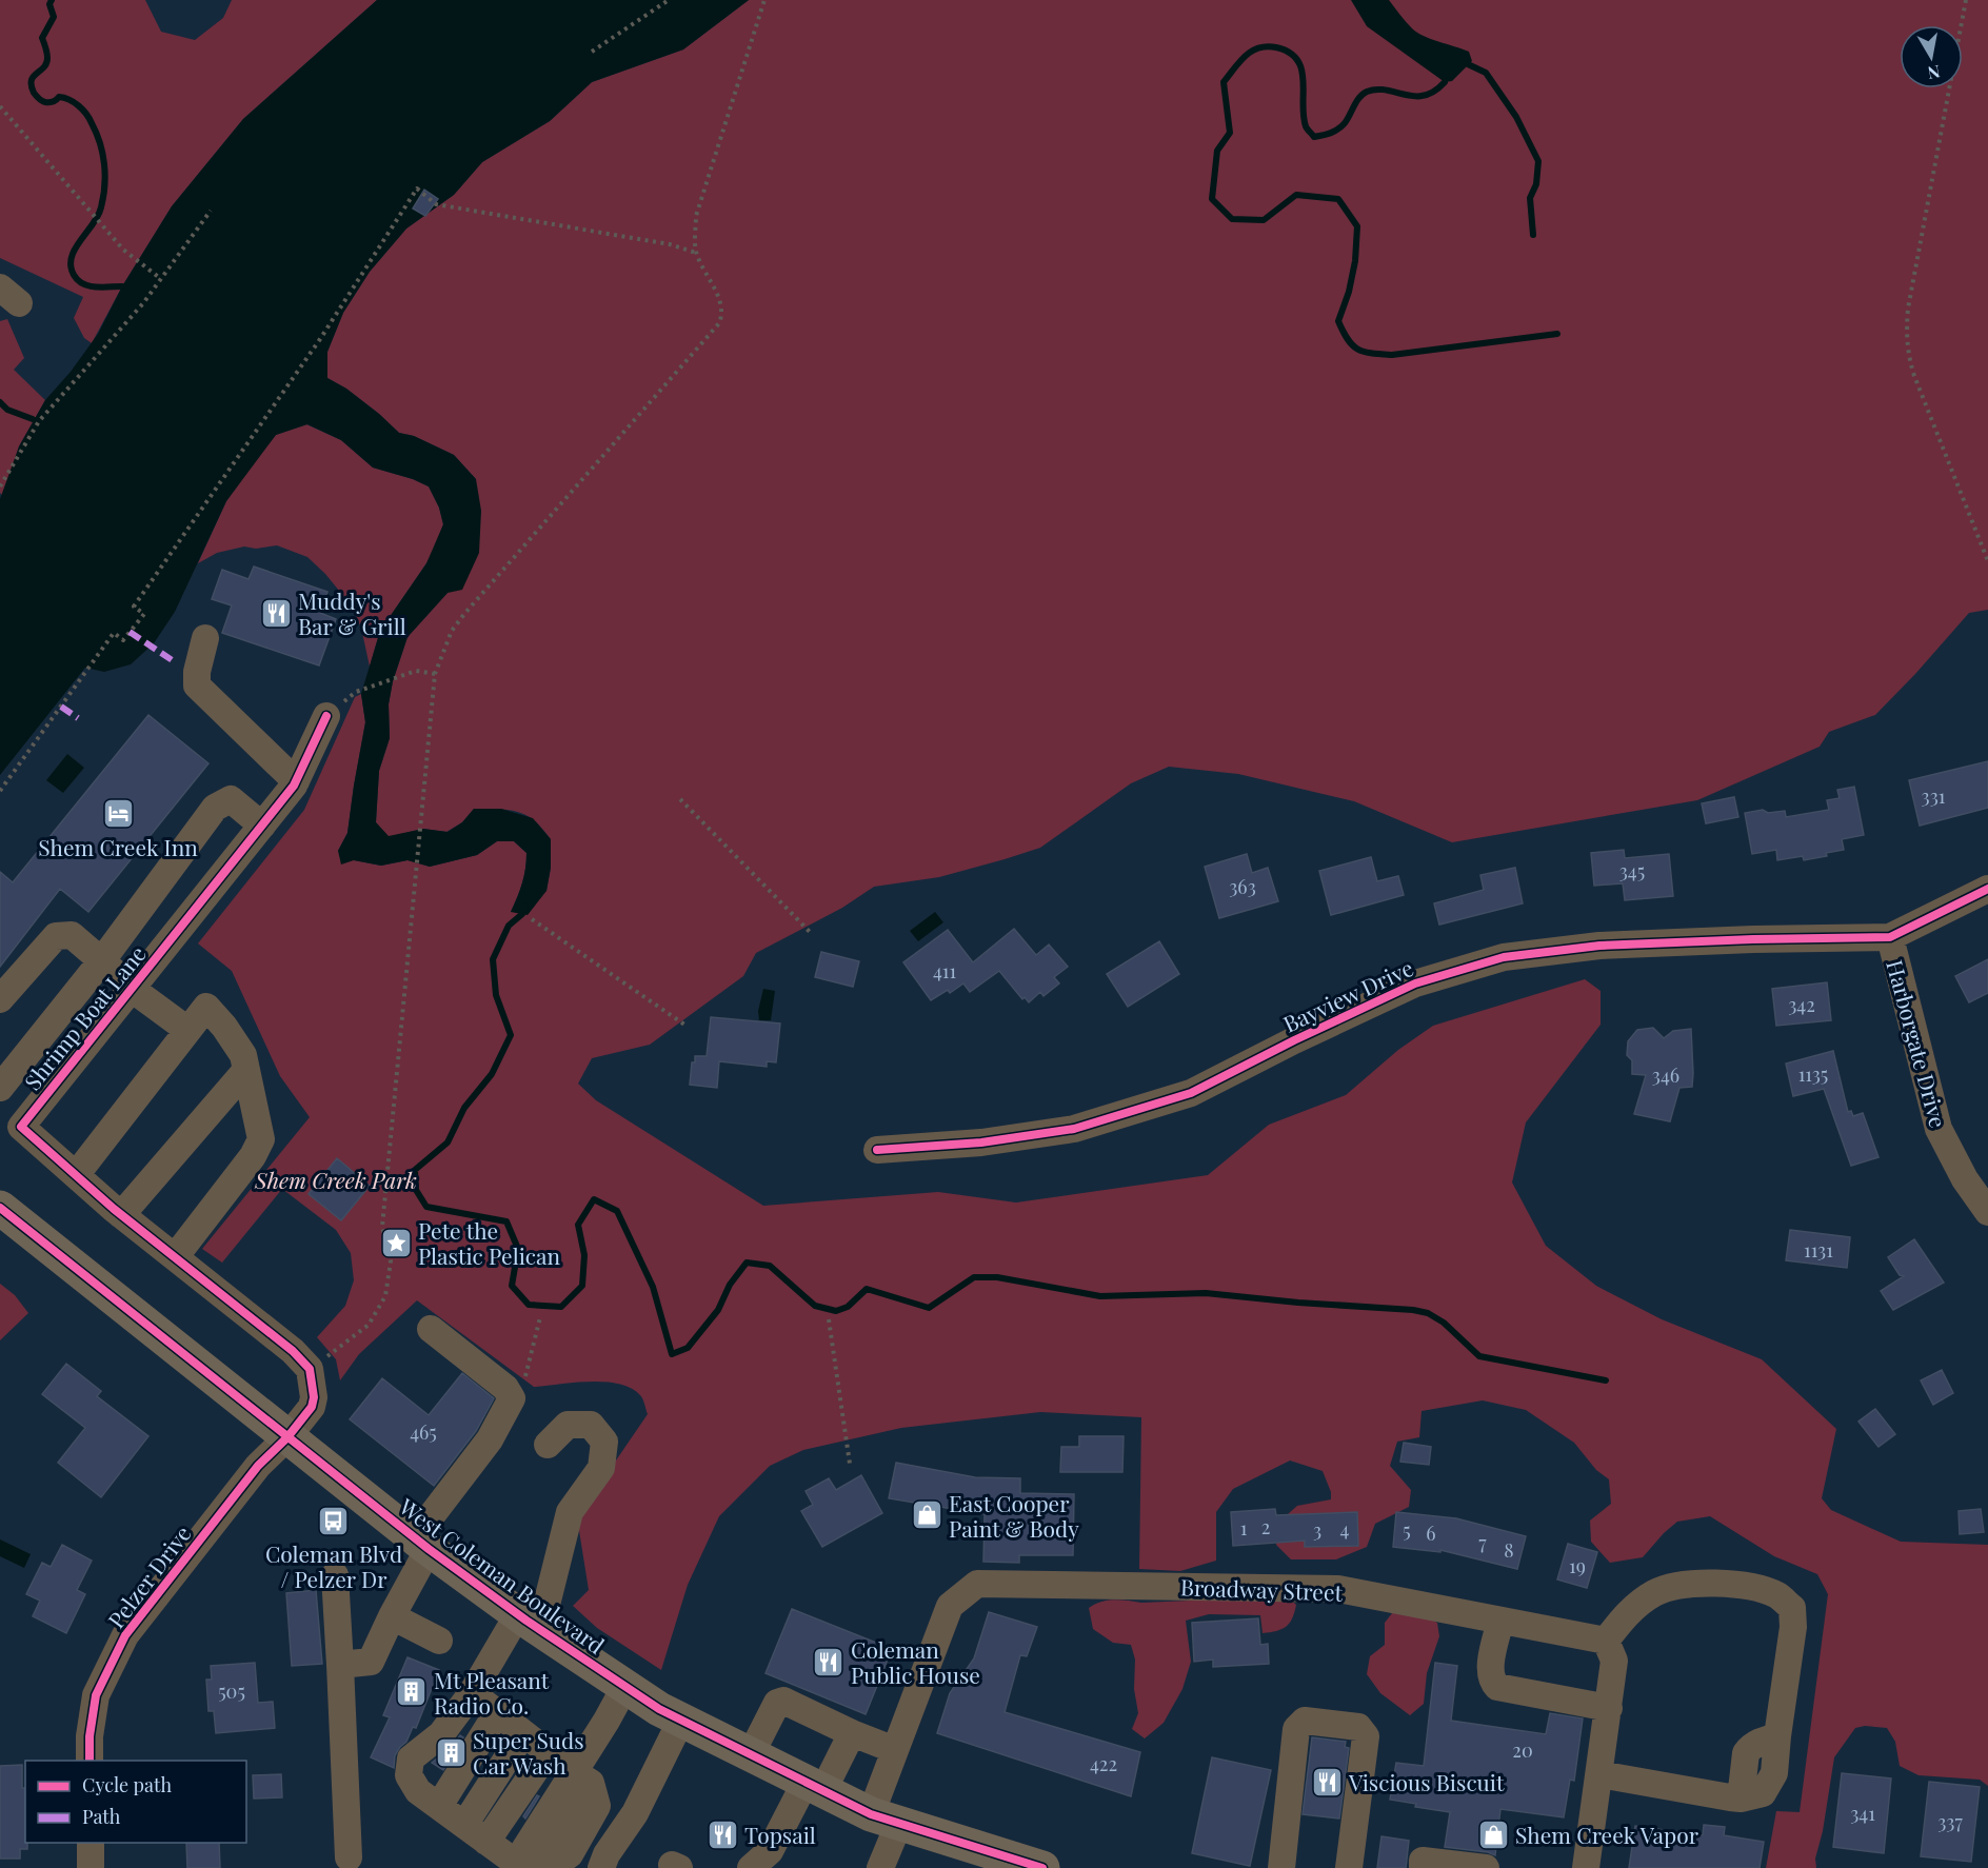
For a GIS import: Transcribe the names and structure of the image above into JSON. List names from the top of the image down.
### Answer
{
  "streets": {
    "main road": ["West Coleman Boulevard"],
    "street": [
      "Bayview Drive",
      "Shrimp Boat Lane",
      "Harborgate Drive",
      "Pelzer Drive",
      "Broadway Street"
    ]
  },
  "crossings": [
    ["Bayview Drive", "Harborgate Drive"],
    ["Shrimp Boat Lane", "West Coleman Boulevard"],
    ["Shrimp Boat Lane", "Pelzer Drive"],
    ["West Coleman Boulevard", "Pelzer Drive"],
    ["West Coleman Boulevard", "Broadway Street"]
  ],
  "parks": ["Shem Creek Park"],
  "places": {
    "restaurant": [
      "Muddy's Bar & Grill",
      "Coleman Public House",
      "Viscious Biscuit",
      "Topsail"
    ],
    "hotel": ["Shem Creek Inn"],
    "place": ["Pete the Plastic Pelican"],
    "shop": ["East Cooper Paint & Body", "Shem Creek Vapor"],
    "bus stop": ["Coleman Blvd / Pelzer Dr"],
    "building": ["Mt Pleasant Radio Co.", "Super Suds Car Wash"]
  },
  "house_numbers": [
    "331",
    "345",
    "363",
    "411",
    "342",
    "1135",
    "346",
    "1131",
    "465",
    "2",
    "1",
    "4",
    "3",
    "5",
    "6",
    "7",
    "8",
    "19",
    "505",
    "20",
    "422",
    "341",
    "337"
  ],
  "legend": ["Cycle path", "Path"],
  "north": "bottom"
}
